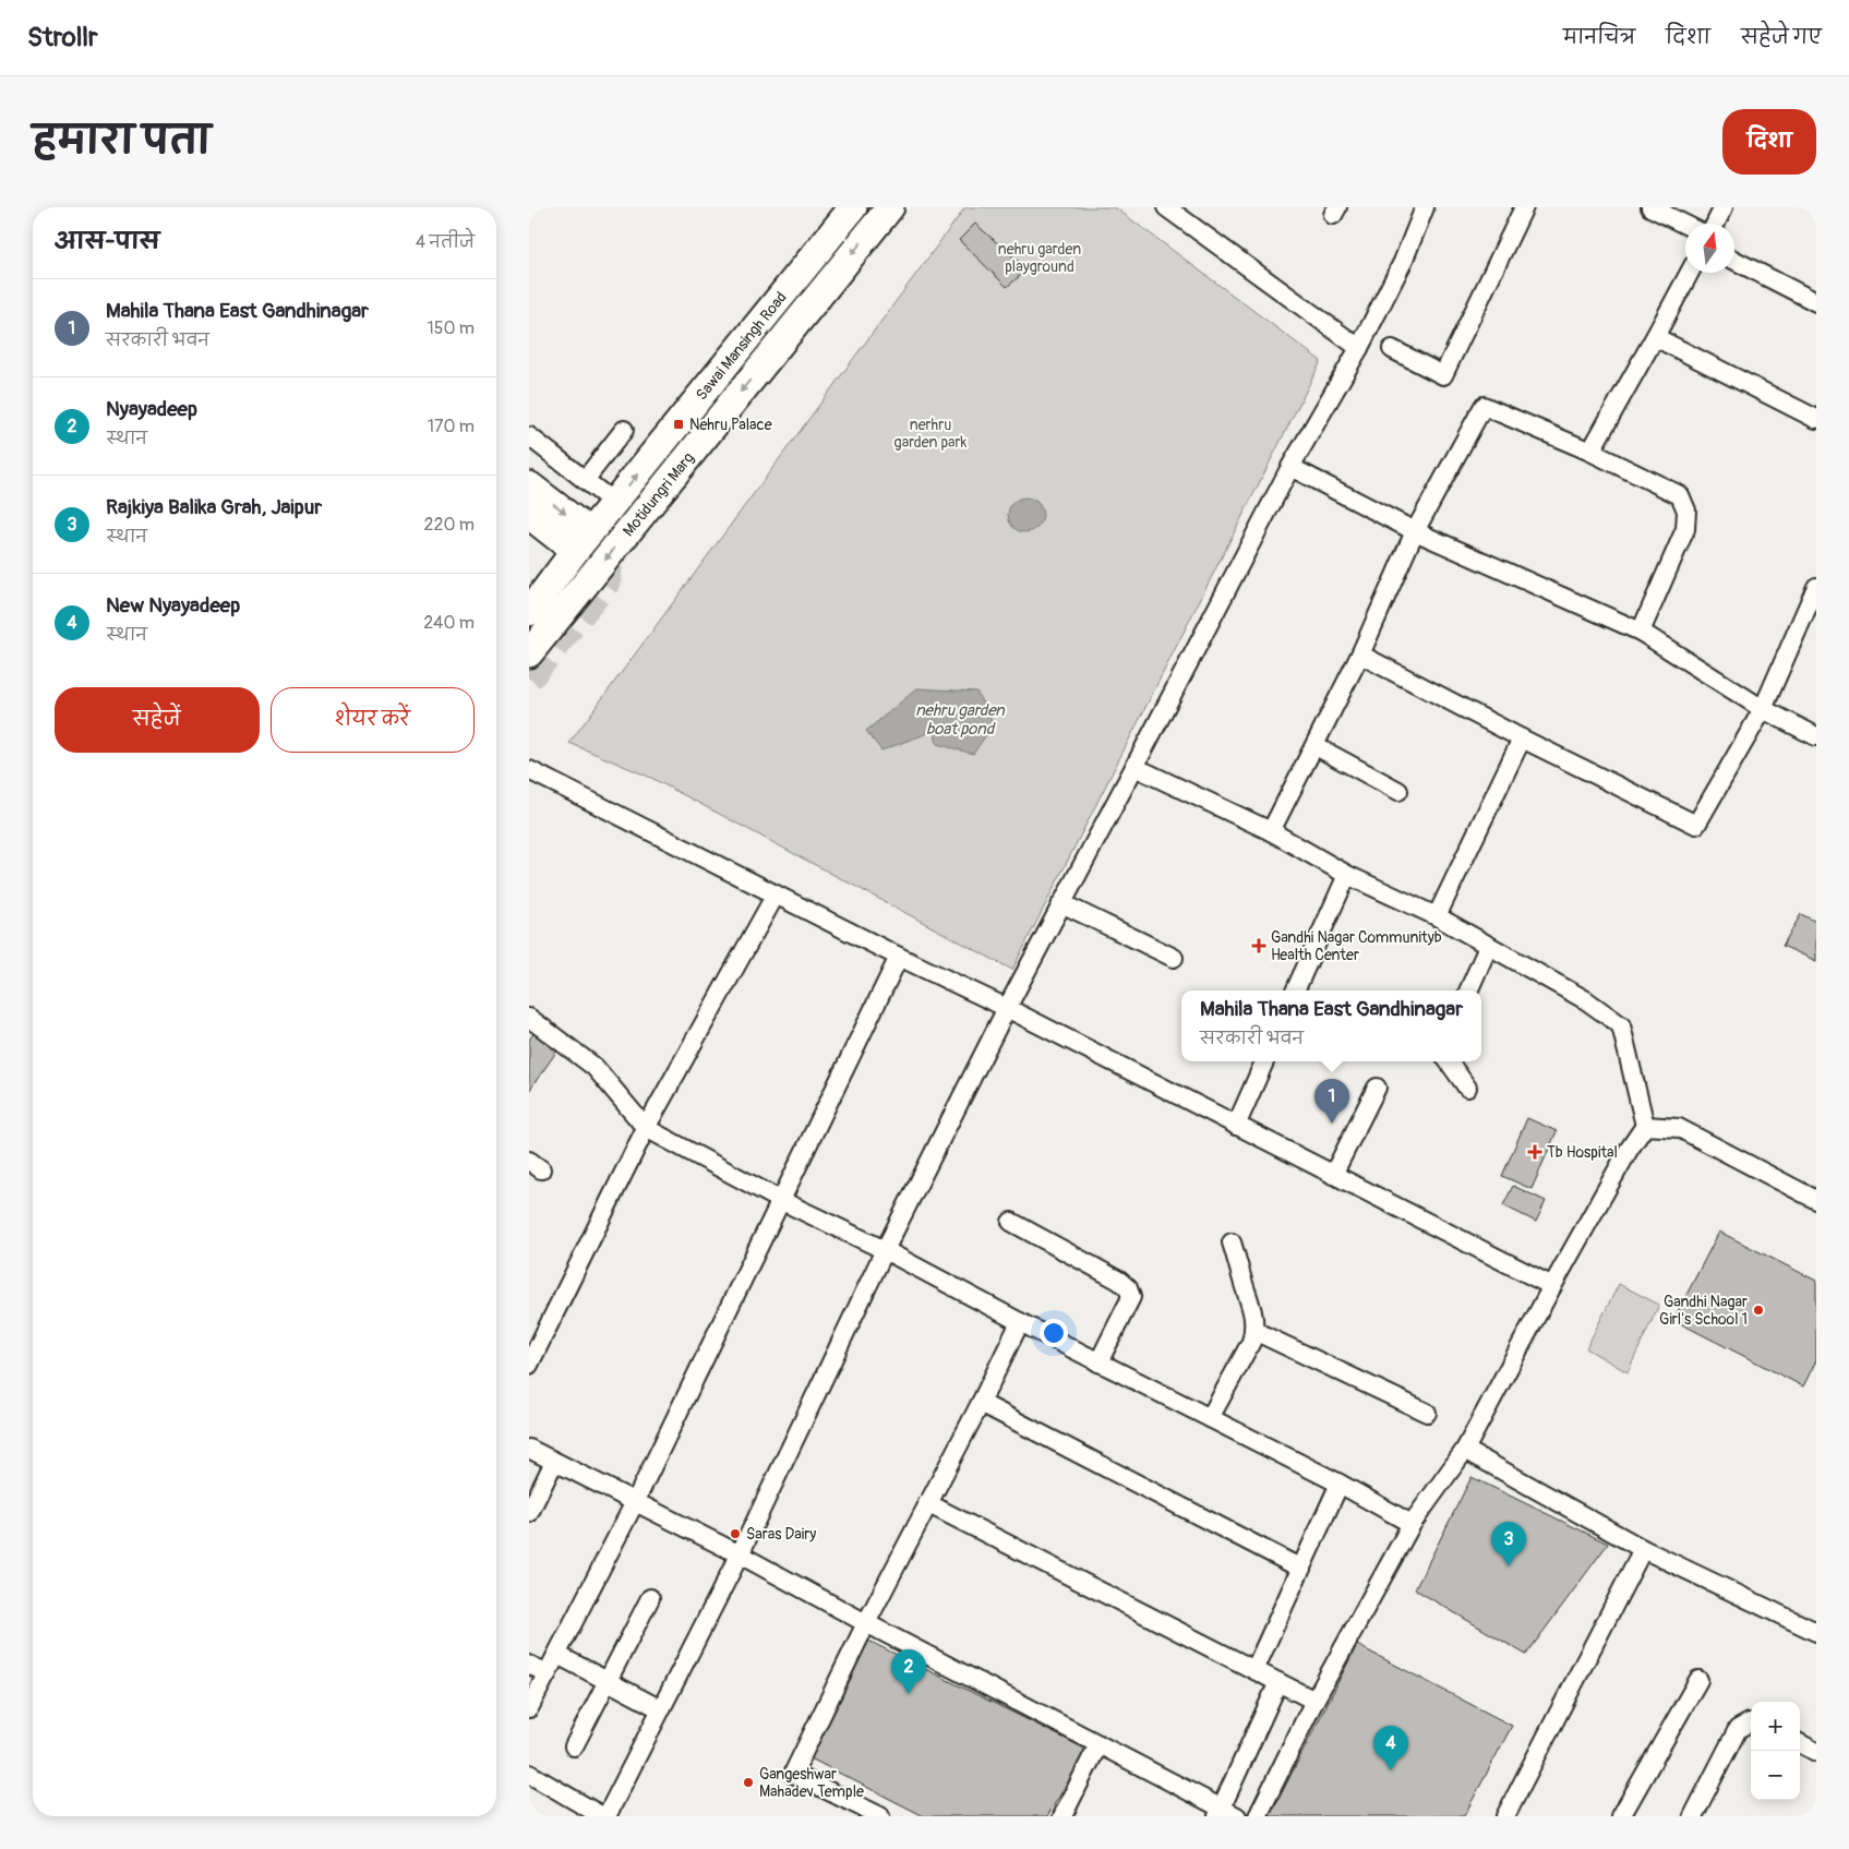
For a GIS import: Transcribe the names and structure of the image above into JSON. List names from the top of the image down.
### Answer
{
  "streets": {
    "main road": ["Sawai Mansingh Road", "Motidungri Marg"]
  },
  "one_way": ["Sawai Mansingh Road", "Motidungri Marg"],
  "water": ["nehru garden boat pond"],
  "parks": ["nehru garden playground", "nerhru garden park"],
  "places": {
    "transit": ["Nehru Palace"],
    "health": ["Gandhi Nagar Communityb Health Center", "Tb Hospital"],
    "other": ["Gandhi Nagar Girl's School 1", "Saras Dairy", "Gangeshwar Mahadev Temple"]
  },
  "north": "top",
  "page": {
    "header": "Strollr",
    "nav": ["मानचित्र", "दिशा", "सहेजे गए"],
    "title": "हमारा पता",
    "buttons": [
      "दिशा",
      ["सहेजें", "शेयर करें"]
    ],
    "heading": ["आस-पास", "4 नतीजे"],
    "list": [
      {
        "mark": "1",
        "name": "Mahila Thana East Gandhinagar",
        "note": "सरकारी भवन",
        "value": "150 m"
      },
      {
        "mark": "2",
        "name": "Nyayadeep",
        "note": "स्थान",
        "value": "170 m"
      },
      {
        "mark": "3",
        "name": "Rajkiya Balika Grah, Jaipur",
        "note": "स्थान",
        "value": "220 m"
      },
      {
        "mark": "4",
        "name": "New Nyayadeep",
        "note": "स्थान",
        "value": "240 m"
      }
    ],
    "popup": ["Mahila Thana East Gandhinagar", "सरकारी भवन"],
    "pins": [
      "1",
      "3",
      "2",
      "4"
    ],
    "map_buttons": ["+", "−"]
  }
}
